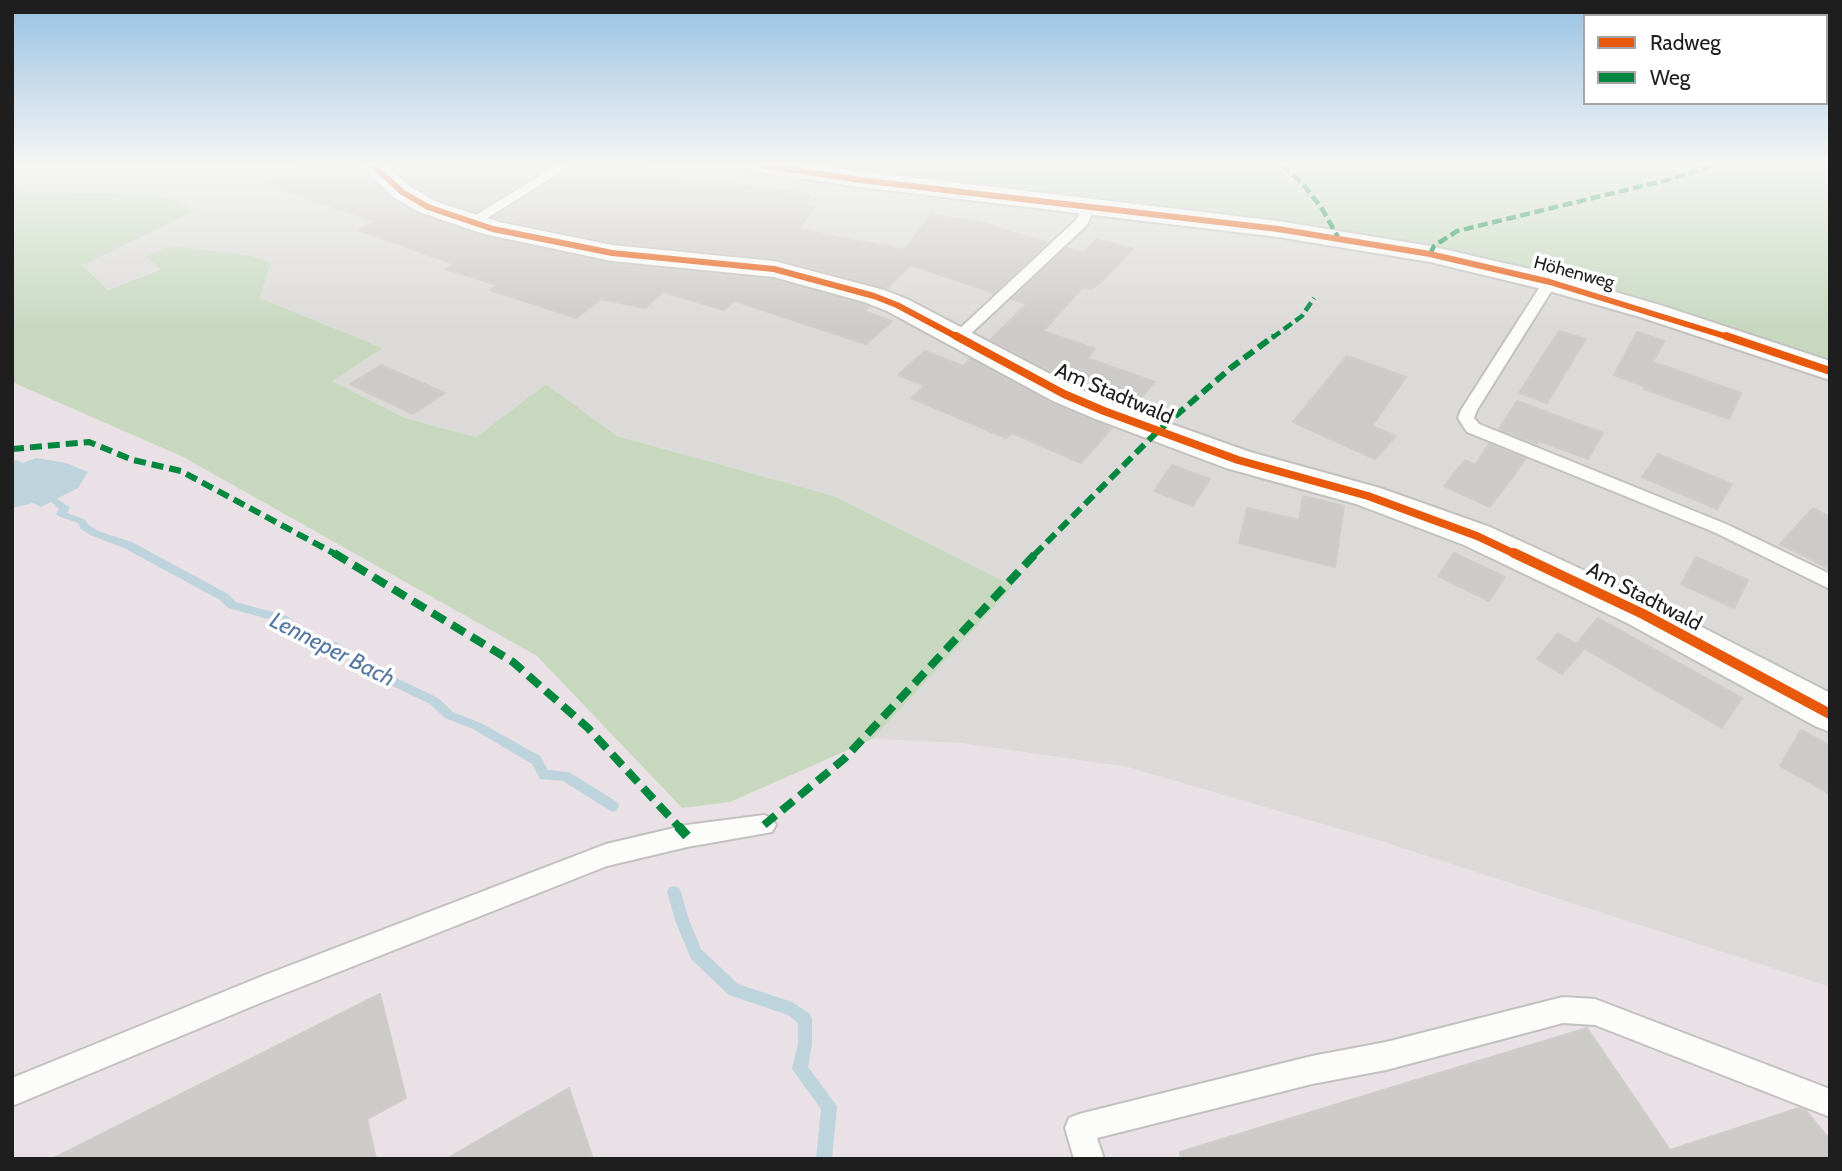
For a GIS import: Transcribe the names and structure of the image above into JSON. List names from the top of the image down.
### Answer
{
  "streets": {
    "street": ["Höhenweg", "Am Stadtwald"]
  },
  "water": ["Lenneper Bach"],
  "legend": ["Radweg", "Weg"]
}
